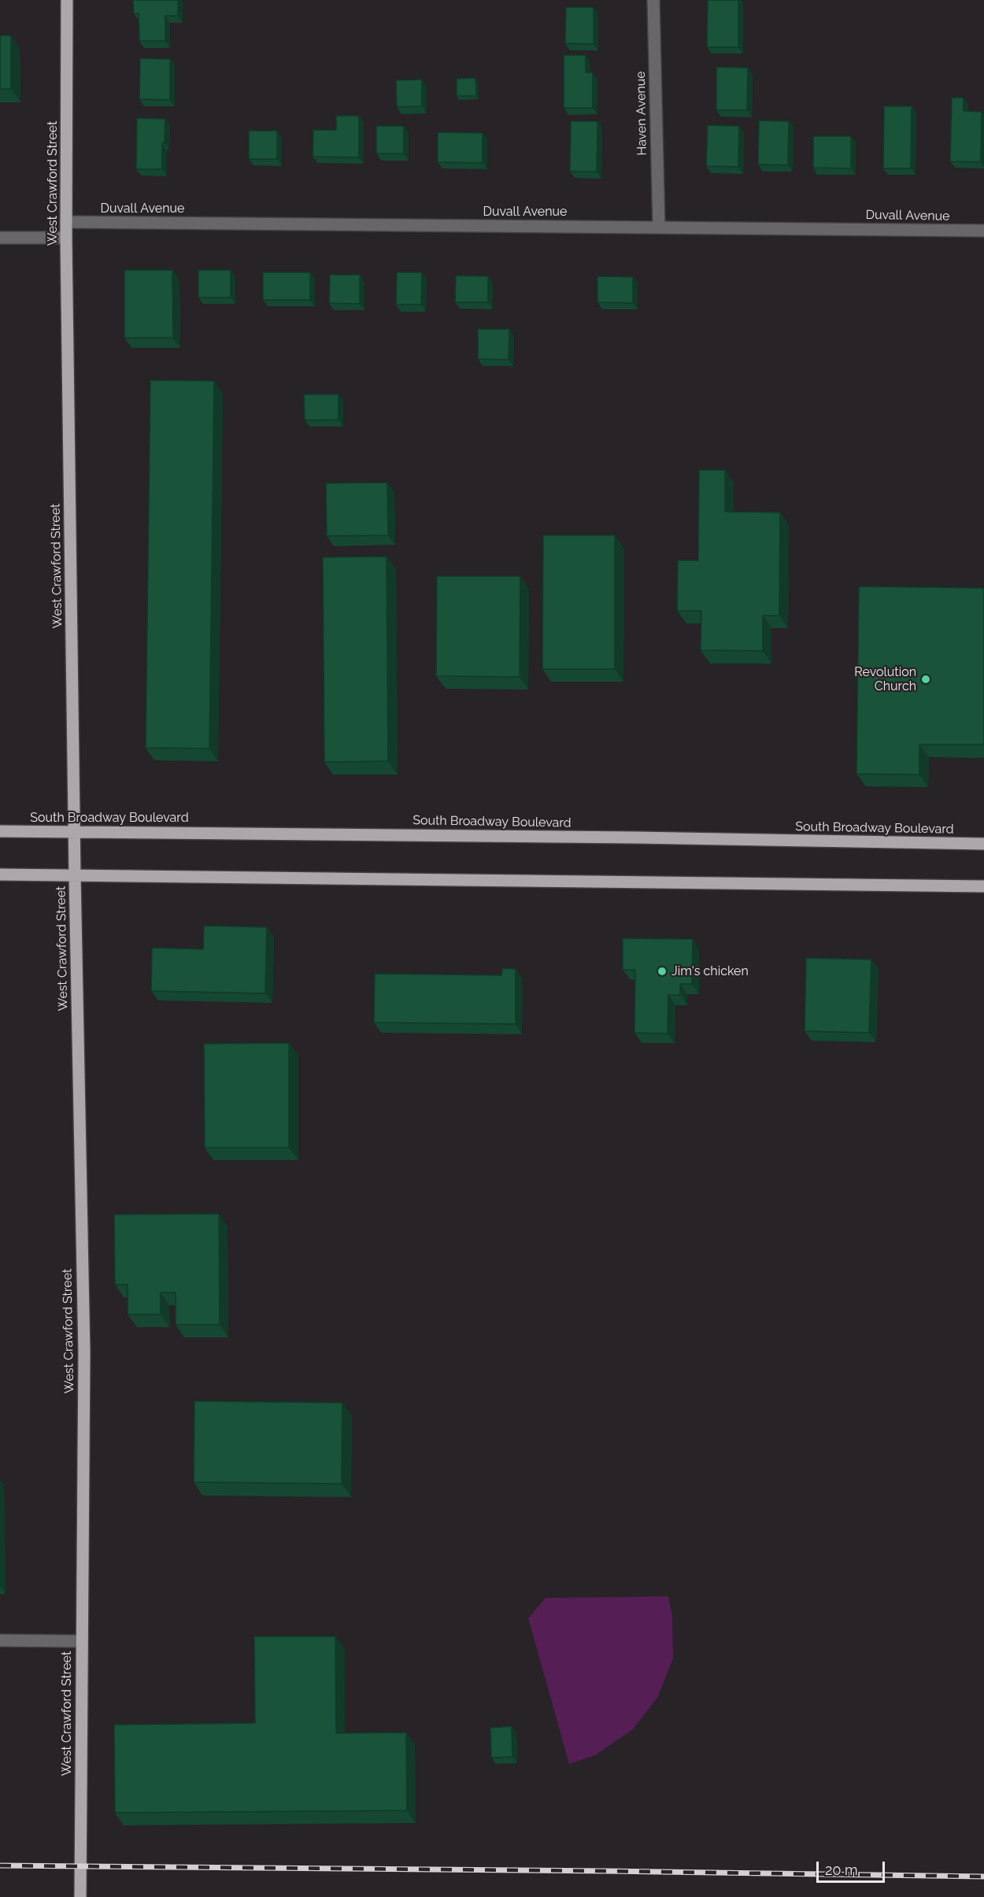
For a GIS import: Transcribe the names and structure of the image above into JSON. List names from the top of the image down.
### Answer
{
  "streets": {
    "main road": ["West Crawford Street", "South Broadway Boulevard"],
    "street": ["Haven Avenue", "Duvall Avenue"]
  },
  "crossings": [
    ["Haven Avenue", "Duvall Avenue"],
    ["West Crawford Street", "Duvall Avenue"],
    ["West Crawford Street", "South Broadway Boulevard"]
  ],
  "places": ["Revolution Church", "Jim's chicken"],
  "scale_bar": "20 m"
}
